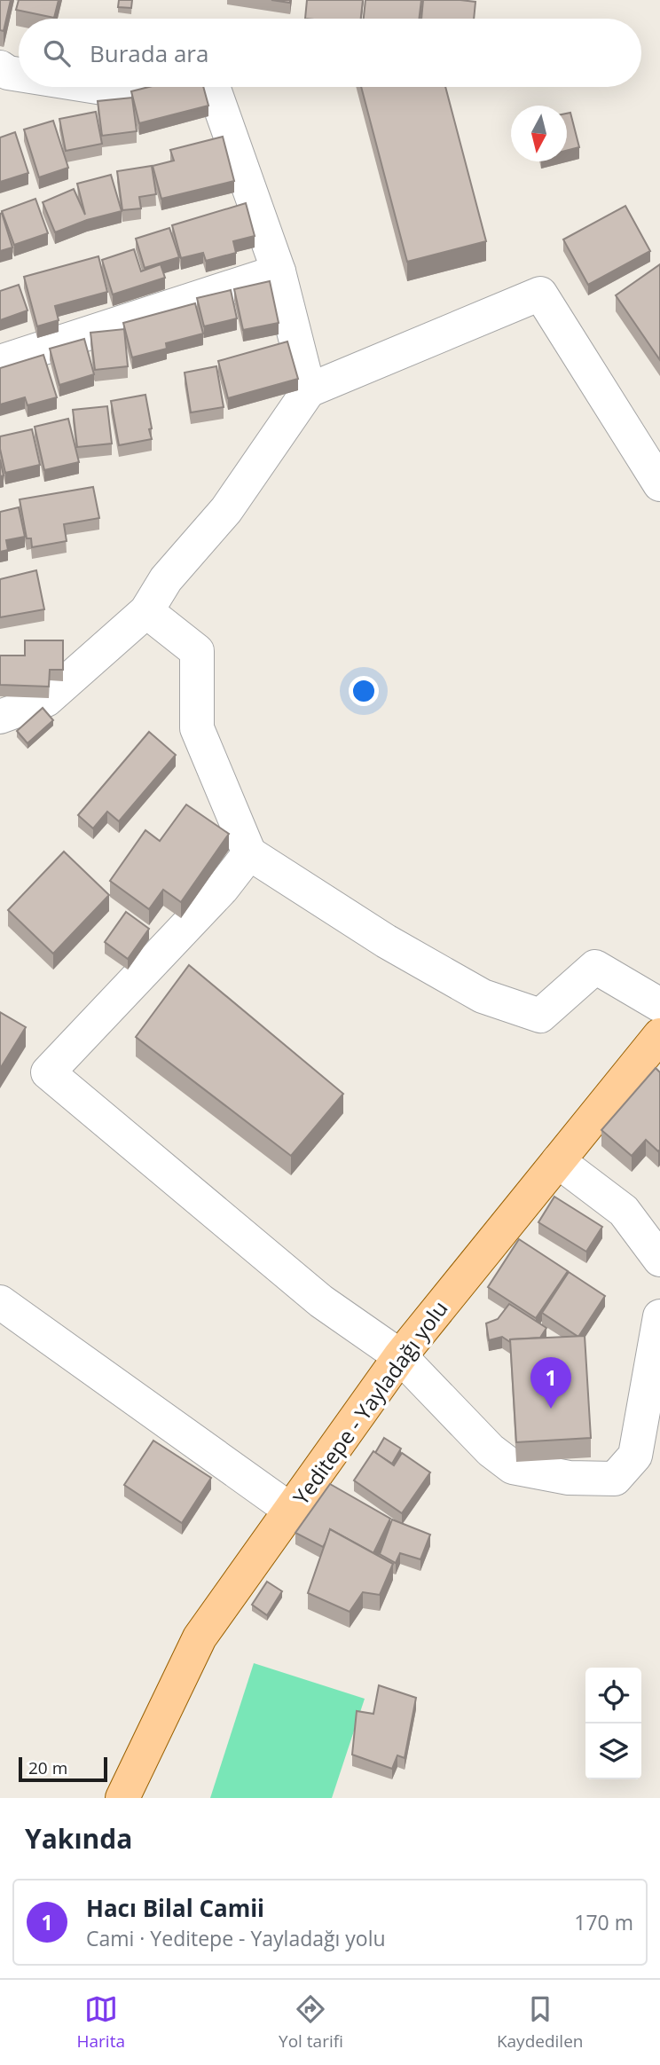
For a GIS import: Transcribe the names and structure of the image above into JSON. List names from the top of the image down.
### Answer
{
  "streets": {
    "main road": ["Yeditepe - Yayladağı yolu"]
  },
  "scale_bar": "20 m",
  "north": "bottom",
  "page": {
    "search": "Burada ara",
    "pins": "1",
    "scale": "20 m",
    "heading": "Yakında",
    "list": [
      {
        "mark": "1",
        "name": "Hacı Bilal Camii",
        "note": "Cami · Yeditepe - Yayladağı yolu",
        "value": "170 m"
      }
    ],
    "nav": ["Harita", "Yol tarifi", "Kaydedilen"]
  }
}
